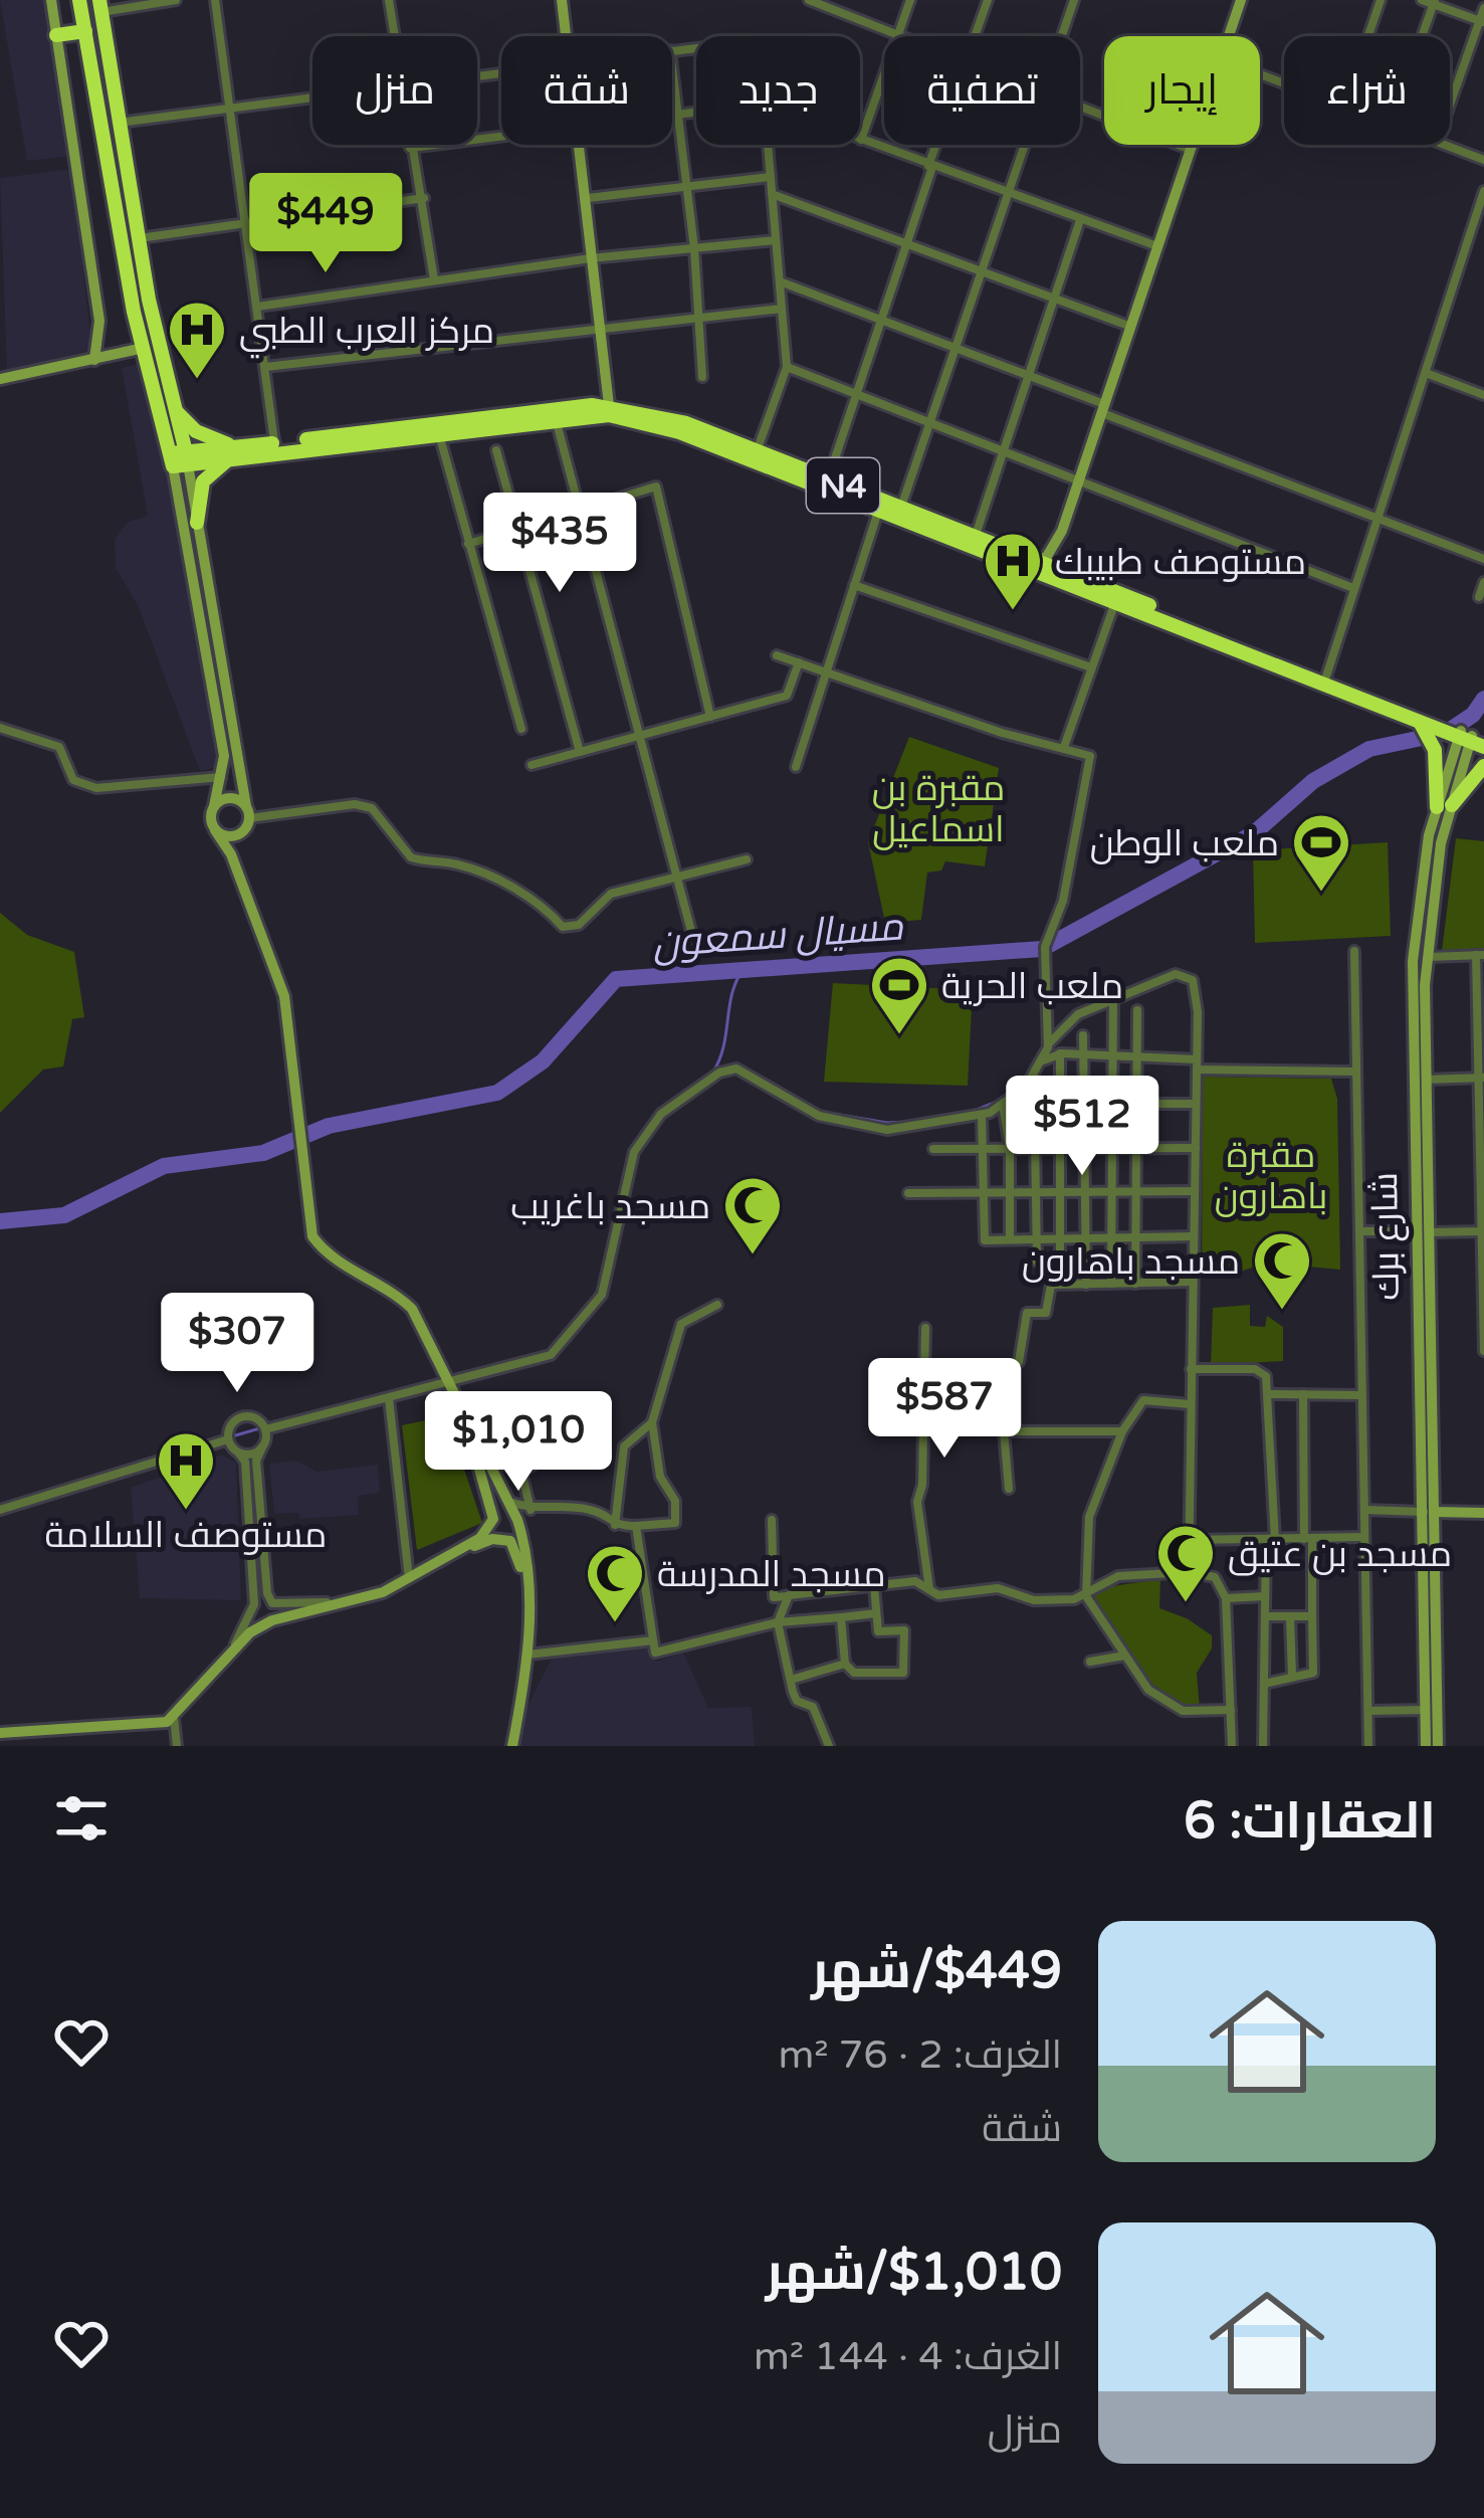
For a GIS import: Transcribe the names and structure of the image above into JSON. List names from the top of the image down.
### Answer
{
  "streets": {
    "highway": ["N4"],
    "main road": ["شارع برك"]
  },
  "crossings": [
    ["N4", "شارع برك"]
  ],
  "water": ["مسيال سمعون"],
  "parks": ["مقبرة بن اسماعيل", "مقبرة باهارون"],
  "places": {
    "hospital": ["مركز العرب الطبي", "مستوصف طبيبك", "مستوصف السلامة"],
    "sports": ["ملعب الوطن", "ملعب الحرية"],
    "mosque": [
      "مسجد باغريب",
      "مسجد باهارون",
      "مسجد بن عتيق",
      "مسجد المدرسة"
    ]
  },
  "page": {
    "chip": [
      "شراء",
      "إيجار",
      "تصفية",
      "جديد",
      "شقة",
      "منزل"
    ],
    "price": [
      "$449",
      "$435",
      "$512",
      "$307",
      "$587",
      "$1,010"
    ],
    "heading": "العقارات: 6",
    "list": [
      {
        "name": "$449/شهر",
        "note": "الغرف: 2 · 76 m² · شقة"
      },
      {
        "name": "$1,010/شهر",
        "note": "الغرف: 4 · 144 m² · منزل"
      }
    ]
  }
}
